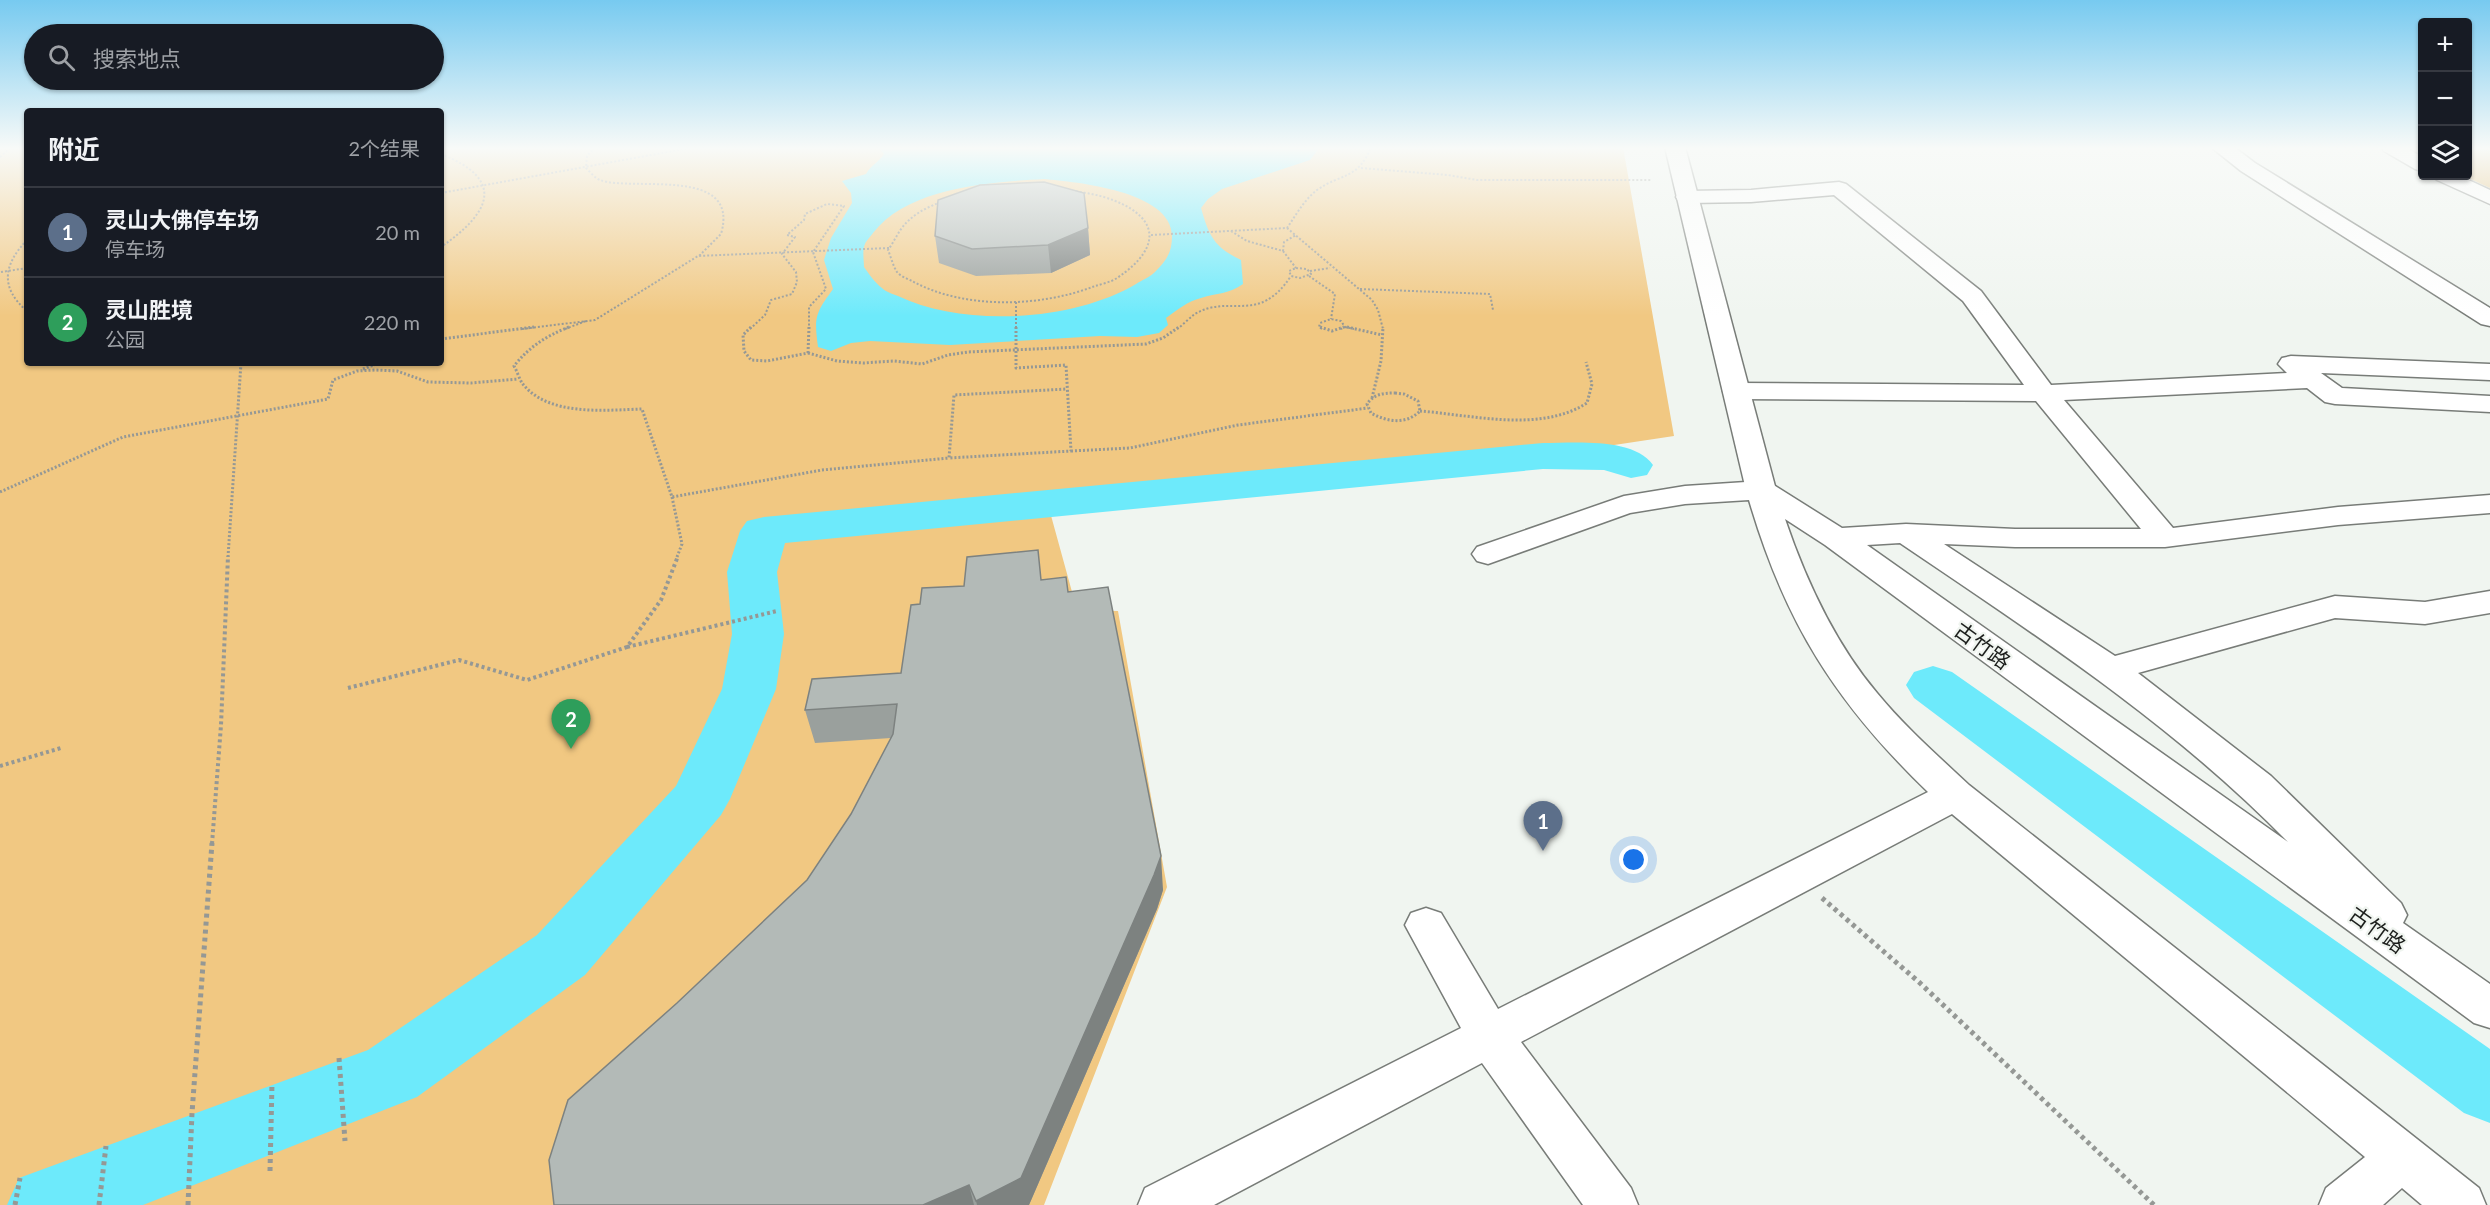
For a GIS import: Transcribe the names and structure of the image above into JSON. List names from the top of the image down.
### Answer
{
  "streets": {
    "street": ["古竹路"]
  },
  "page": {
    "map_buttons": ["+", "−"],
    "search": "搜索地点",
    "heading": ["附近", "2个结果"],
    "list": [
      {
        "mark": "1",
        "name": "灵山大佛停车场",
        "note": "停车场",
        "value": "20 m"
      },
      {
        "mark": "2",
        "name": "灵山胜境",
        "note": "公园",
        "value": "220 m"
      }
    ],
    "pins": ["2", "1"]
  }
}
